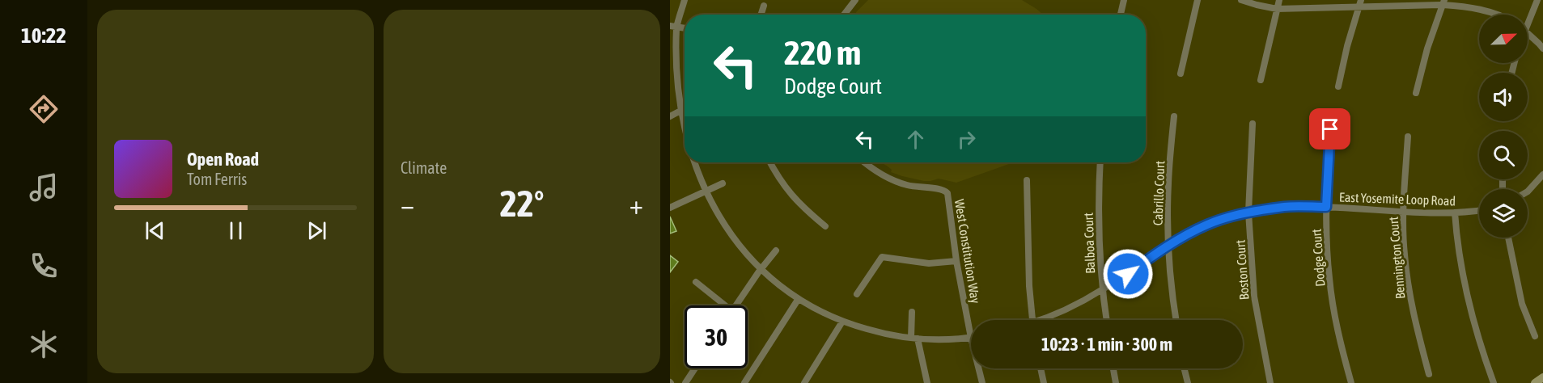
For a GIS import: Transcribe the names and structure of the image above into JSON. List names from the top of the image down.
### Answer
{
  "streets": {
    "street": [
      "Cabrillo Court",
      "East Yosemite Loop Road",
      "Balboa Court",
      "West Constitution Way",
      "Dodge Court",
      "Bennington Court",
      "Boston Court"
    ]
  },
  "crossings": [
    ["Cabrillo Court", "East Yosemite Loop Road"],
    ["East Yosemite Loop Road", "Balboa Court"],
    ["East Yosemite Loop Road", "Dodge Court"],
    ["East Yosemite Loop Road", "Bennington Court"],
    ["East Yosemite Loop Road", "Boston Court"]
  ],
  "north": "top right",
  "page": {
    "tabs": "10:22",
    "tile": "Climate",
    "turn": ["220 m", "Dodge Court"],
    "song": ["Open Road", "Tom Ferris"],
    "heat": ["−", "22°", "+"],
    "limit": "30",
    "trip": "10:23 · 1 min · 300 m"
  }
}
